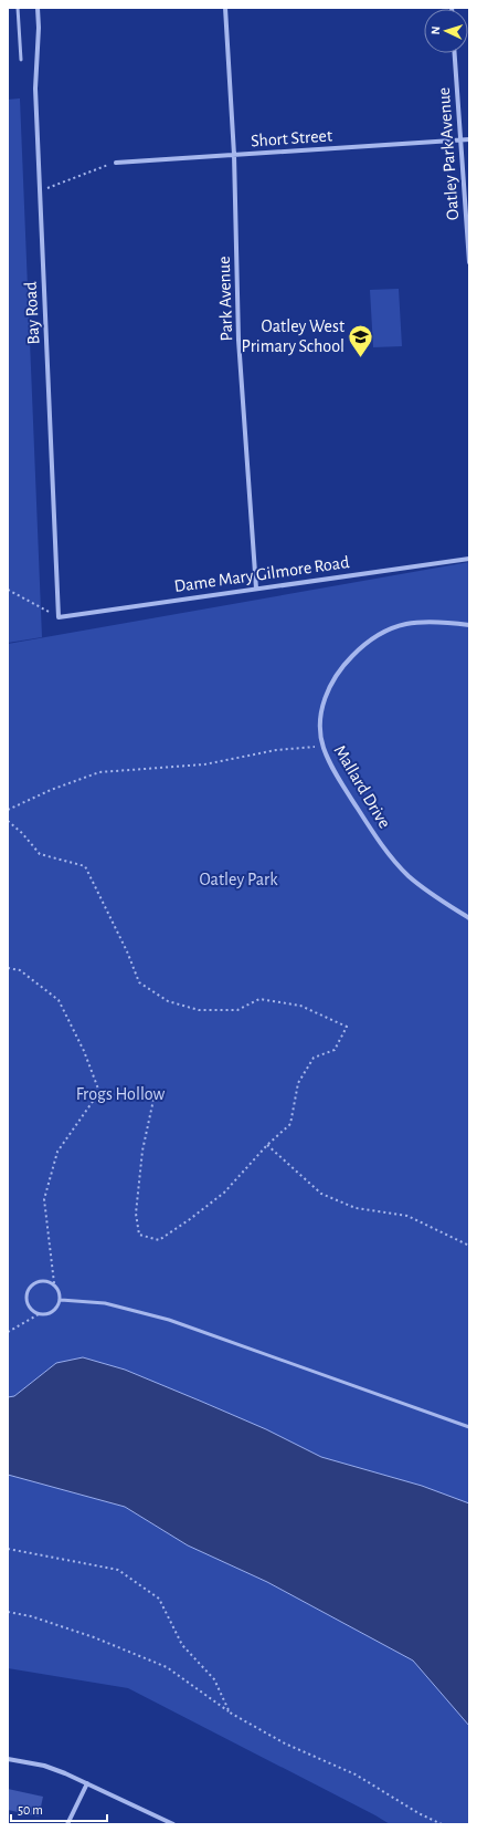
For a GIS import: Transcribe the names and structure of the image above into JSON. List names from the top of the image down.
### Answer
{
  "streets": {
    "street": [
      "Short Street",
      "Oatley Park Avenue",
      "Park Avenue",
      "Bay Road",
      "Dame Mary Gilmore Road",
      "Mallard Drive"
    ]
  },
  "crossings": [
    ["Short Street", "Oatley Park Avenue"],
    ["Short Street", "Park Avenue"],
    ["Park Avenue", "Dame Mary Gilmore Road"],
    ["Bay Road", "Dame Mary Gilmore Road"]
  ],
  "parks": ["Oatley Park", "Frogs Hollow"],
  "places": {
    "school or university": ["Oatley West Primary School"]
  },
  "scale_bar": "50 m",
  "north": "left"
}
